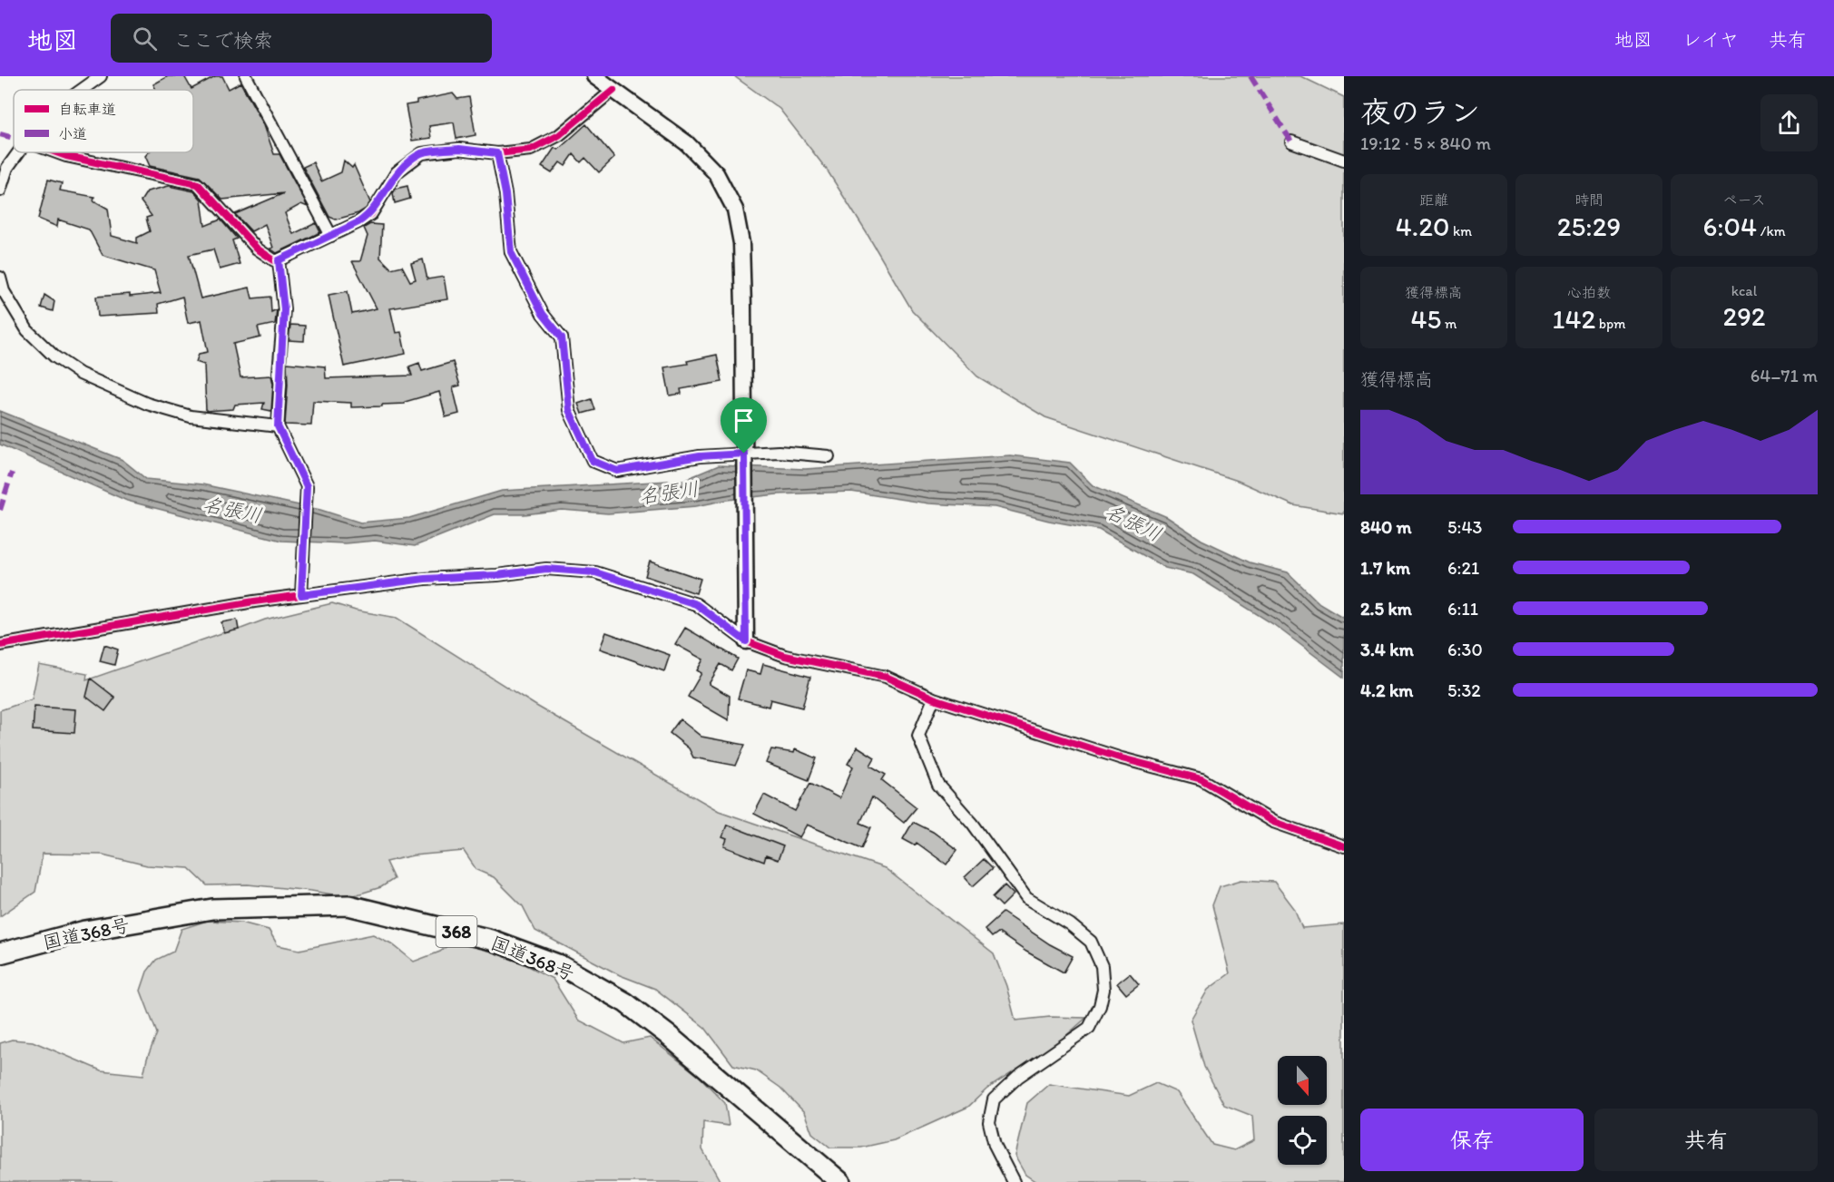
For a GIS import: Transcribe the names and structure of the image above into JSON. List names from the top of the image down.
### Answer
{
  "streets": {
    "highway": ["368", "国道368号"]
  },
  "water": ["名張川"],
  "legend": ["自転車道", "小道"],
  "north": "bottom",
  "page": {
    "header": "地図",
    "search": "ここで検索",
    "nav": ["地図", "レイヤ", "共有"],
    "heading": ["夜のラン", "19:12 · 5 × 840 m"],
    "stats": [
      ["距離", "4.20 km"],
      ["時間", "25:29"],
      ["ペース", "6:04 /km"],
      ["獲得標高", "45 m"],
      ["心拍数", "142 bpm"],
      ["kcal", "292"]
    ],
    "chart": ["獲得標高", "64–71 m"],
    "list": [
      {
        "name": "840 m",
        "note": "5:43"
      },
      {
        "name": "1.7 km",
        "note": "6:21"
      },
      {
        "name": "2.5 km",
        "note": "6:11"
      },
      {
        "name": "3.4 km",
        "note": "6:30"
      },
      {
        "name": "4.2 km",
        "note": "5:32"
      }
    ],
    "buttons": ["保存", "共有"]
  }
}
